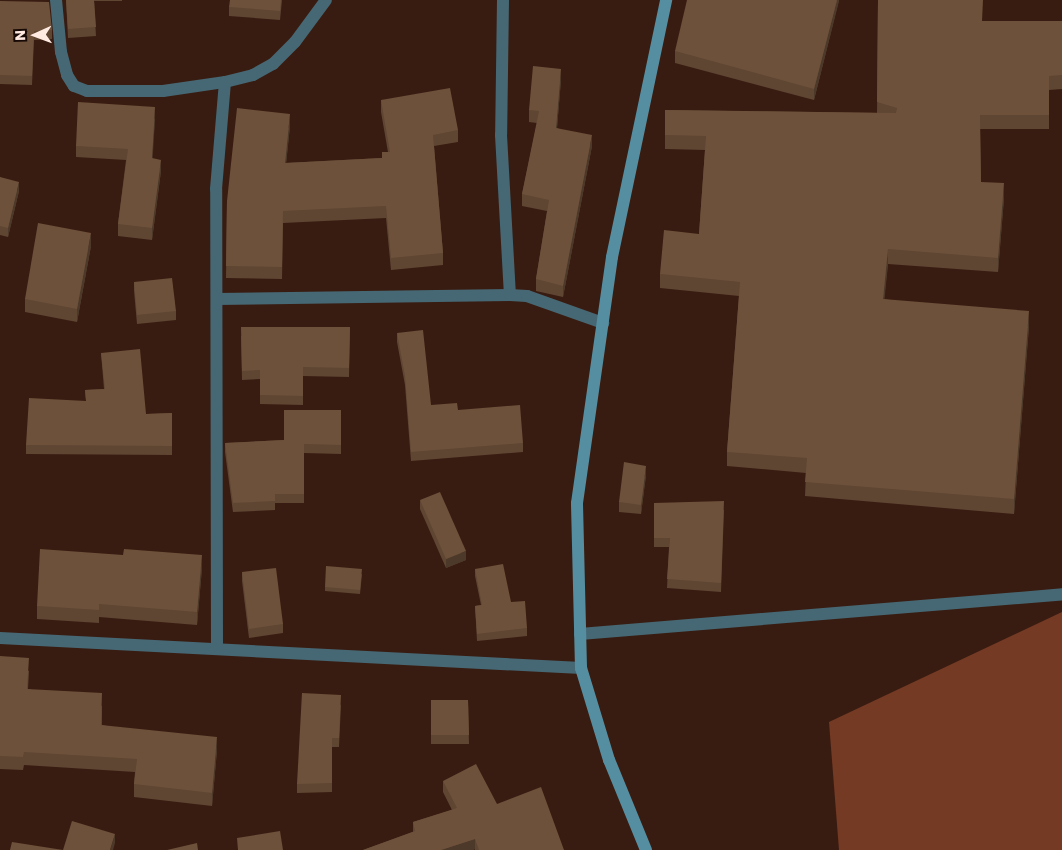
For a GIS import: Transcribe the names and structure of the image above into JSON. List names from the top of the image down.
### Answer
{
  "north": "left"
}
